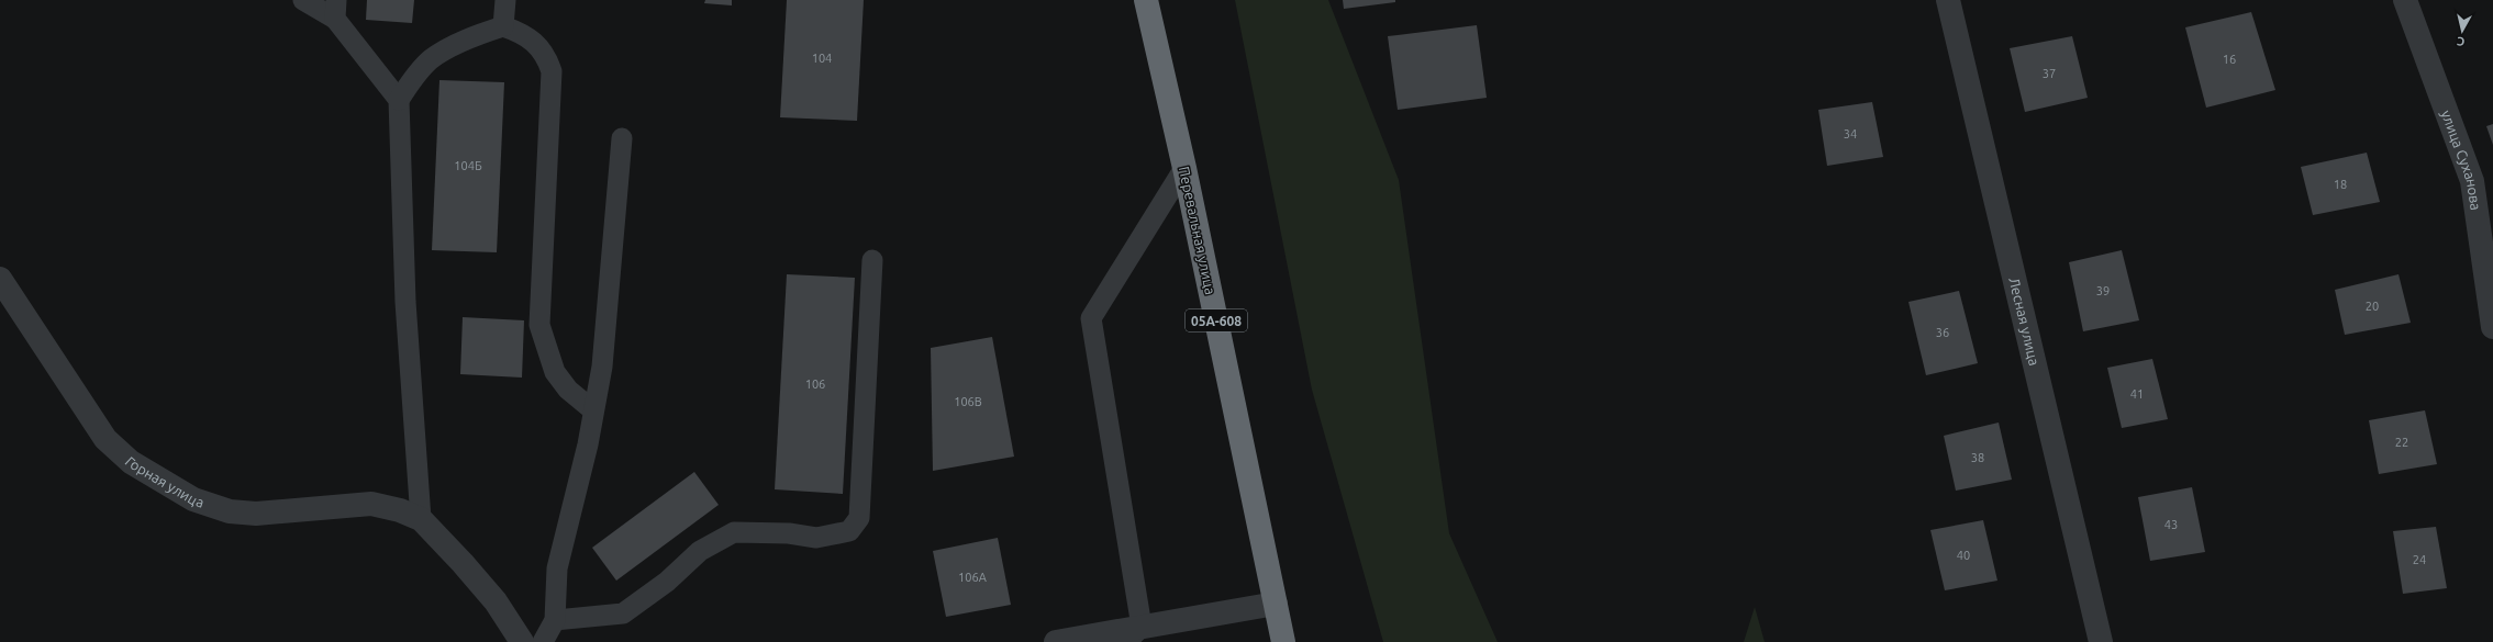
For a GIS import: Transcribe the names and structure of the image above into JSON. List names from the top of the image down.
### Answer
{
  "streets": {
    "highway": ["Перевальная улица", "05А-608"],
    "street": ["улица Суханова", "Лесная улица", "Горная улица"]
  },
  "house_numbers": [
    "104",
    "16",
    "37",
    "34",
    "104Б",
    "18",
    "39",
    "20",
    "36",
    "106",
    "41",
    "106В",
    "22",
    "38",
    "43",
    "40",
    "24",
    "106А"
  ],
  "north": "bottom"
}
